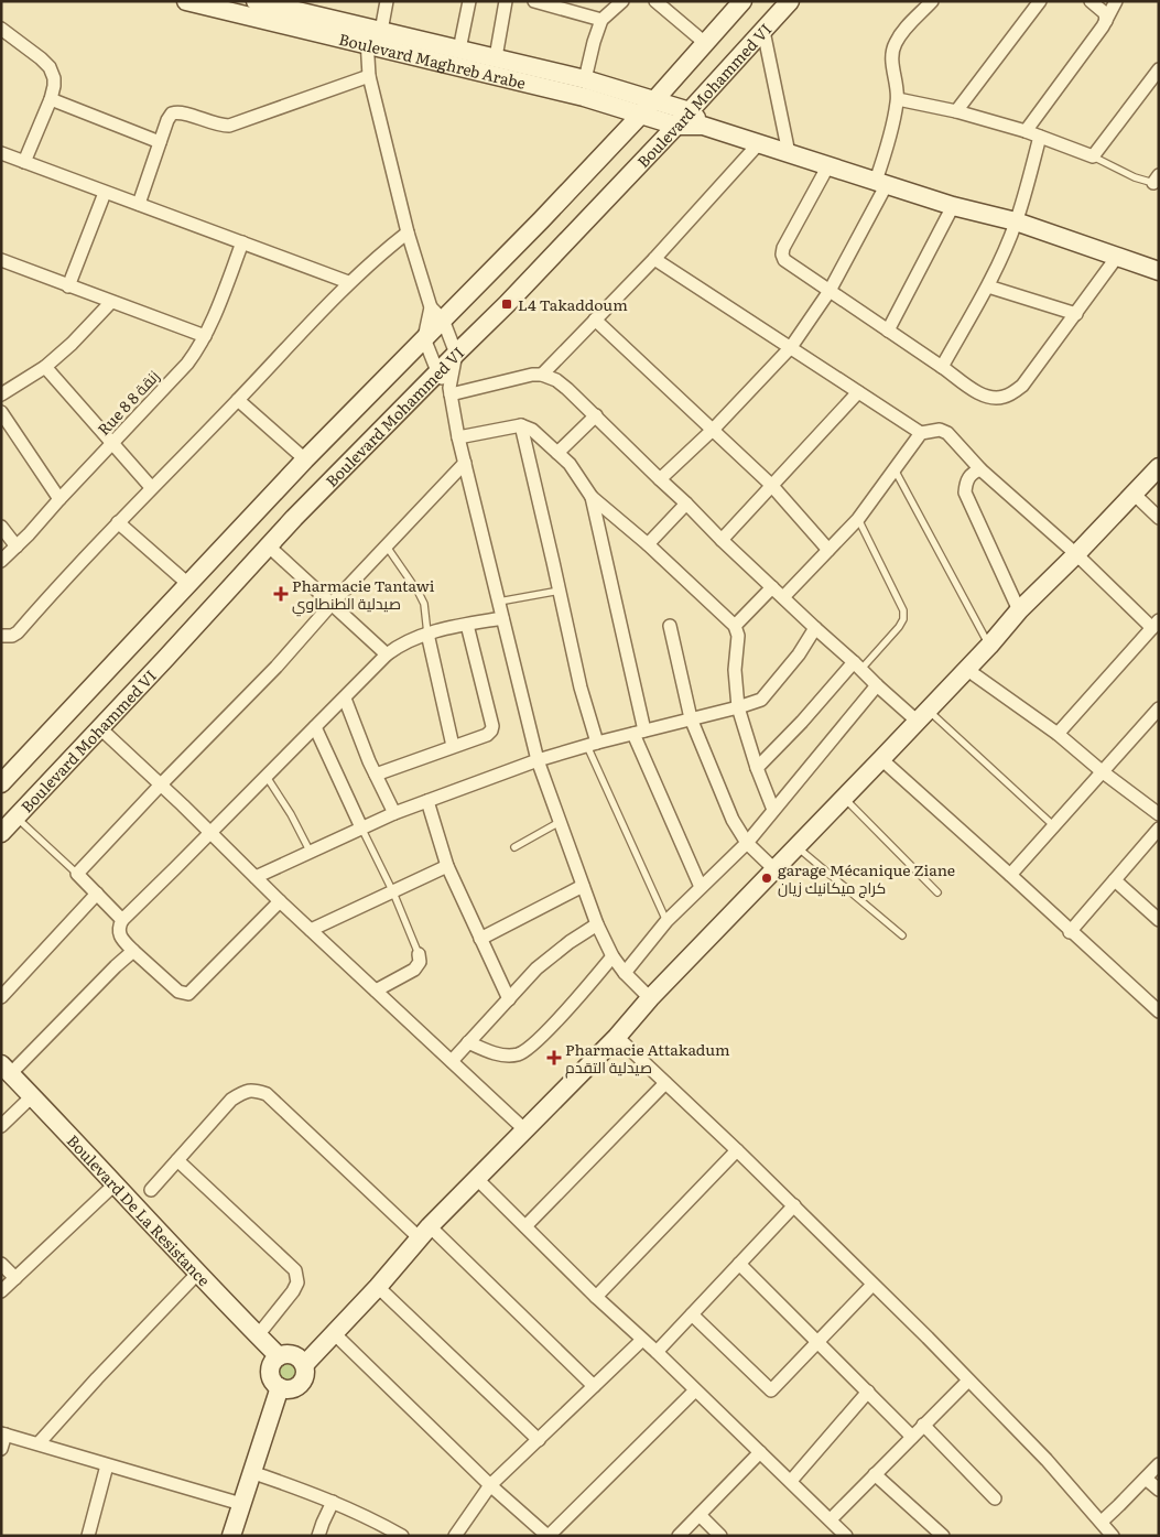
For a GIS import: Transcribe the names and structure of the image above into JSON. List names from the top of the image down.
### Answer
{
  "streets": {
    "street": [
      "Boulevard Maghreb Arabe",
      "Boulevard Mohammed VI",
      "Rue 8 8 زنقة",
      "Boulevard De La Resistance"
    ]
  },
  "crossings": [
    ["Boulevard Maghreb Arabe", "Boulevard Mohammed VI"]
  ],
  "places": {
    "transit": ["L4 Takaddoum"],
    "health": ["Pharmacie Tantawi صيدلية الطنطاوي", "Pharmacie Attakadum صيدلية التقدم"],
    "other": ["garage Mécanique Ziane كراج ميكانيك زيان"]
  }
}
